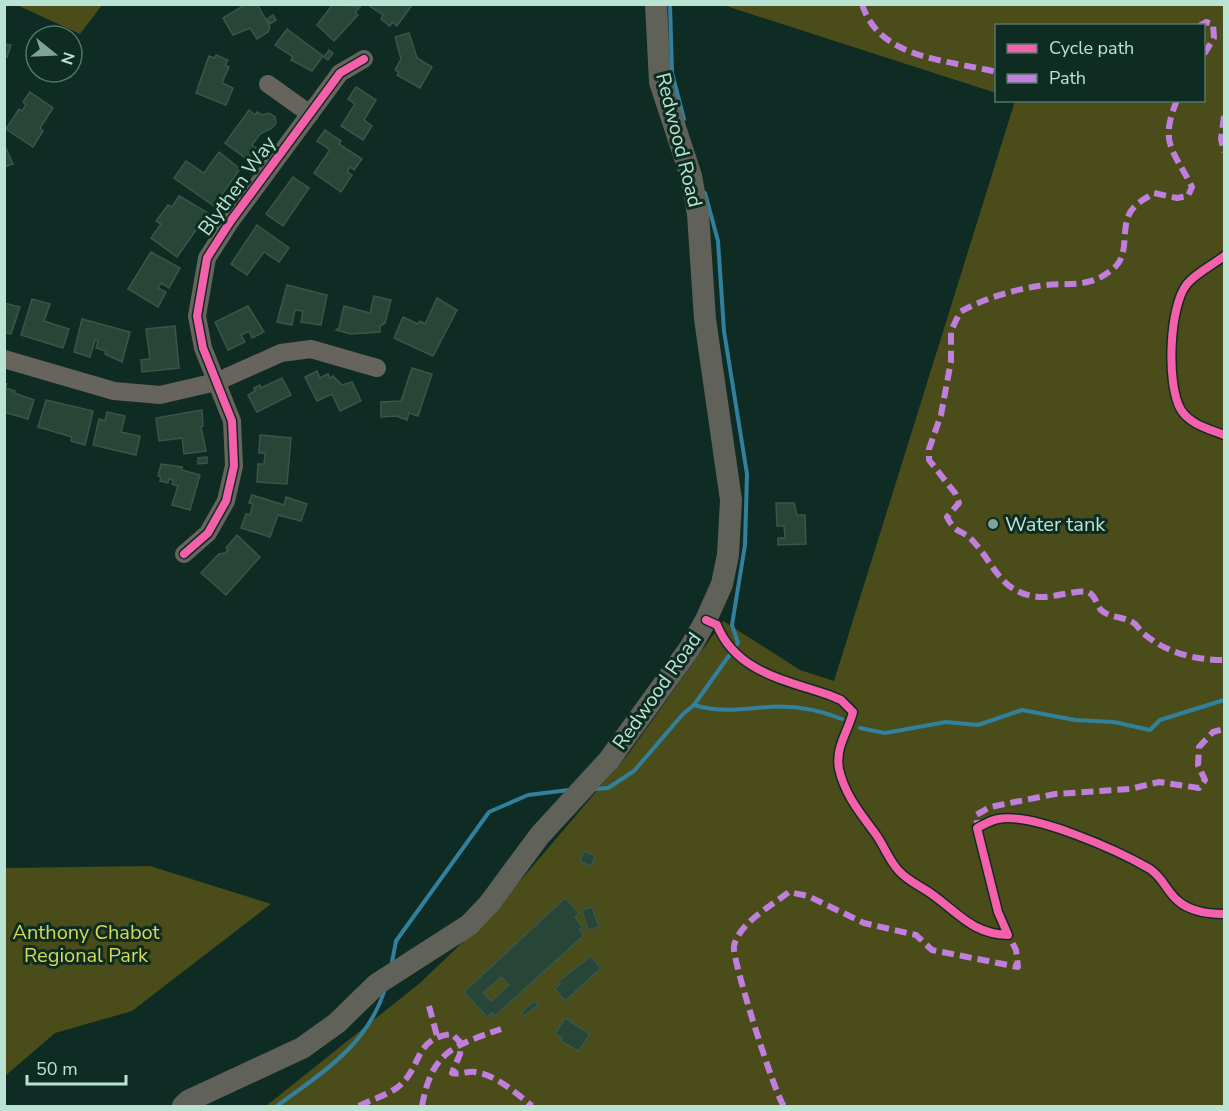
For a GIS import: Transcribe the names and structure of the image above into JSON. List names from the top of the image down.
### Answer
{
  "streets": {
    "main road": ["Redwood Road"],
    "street": ["Blythen Way"]
  },
  "parks": ["Anthony Chabot Regional Park"],
  "places": ["Water tank"],
  "legend": ["Cycle path", "Path"],
  "scale_bar": "50 m",
  "north": "right"
}
